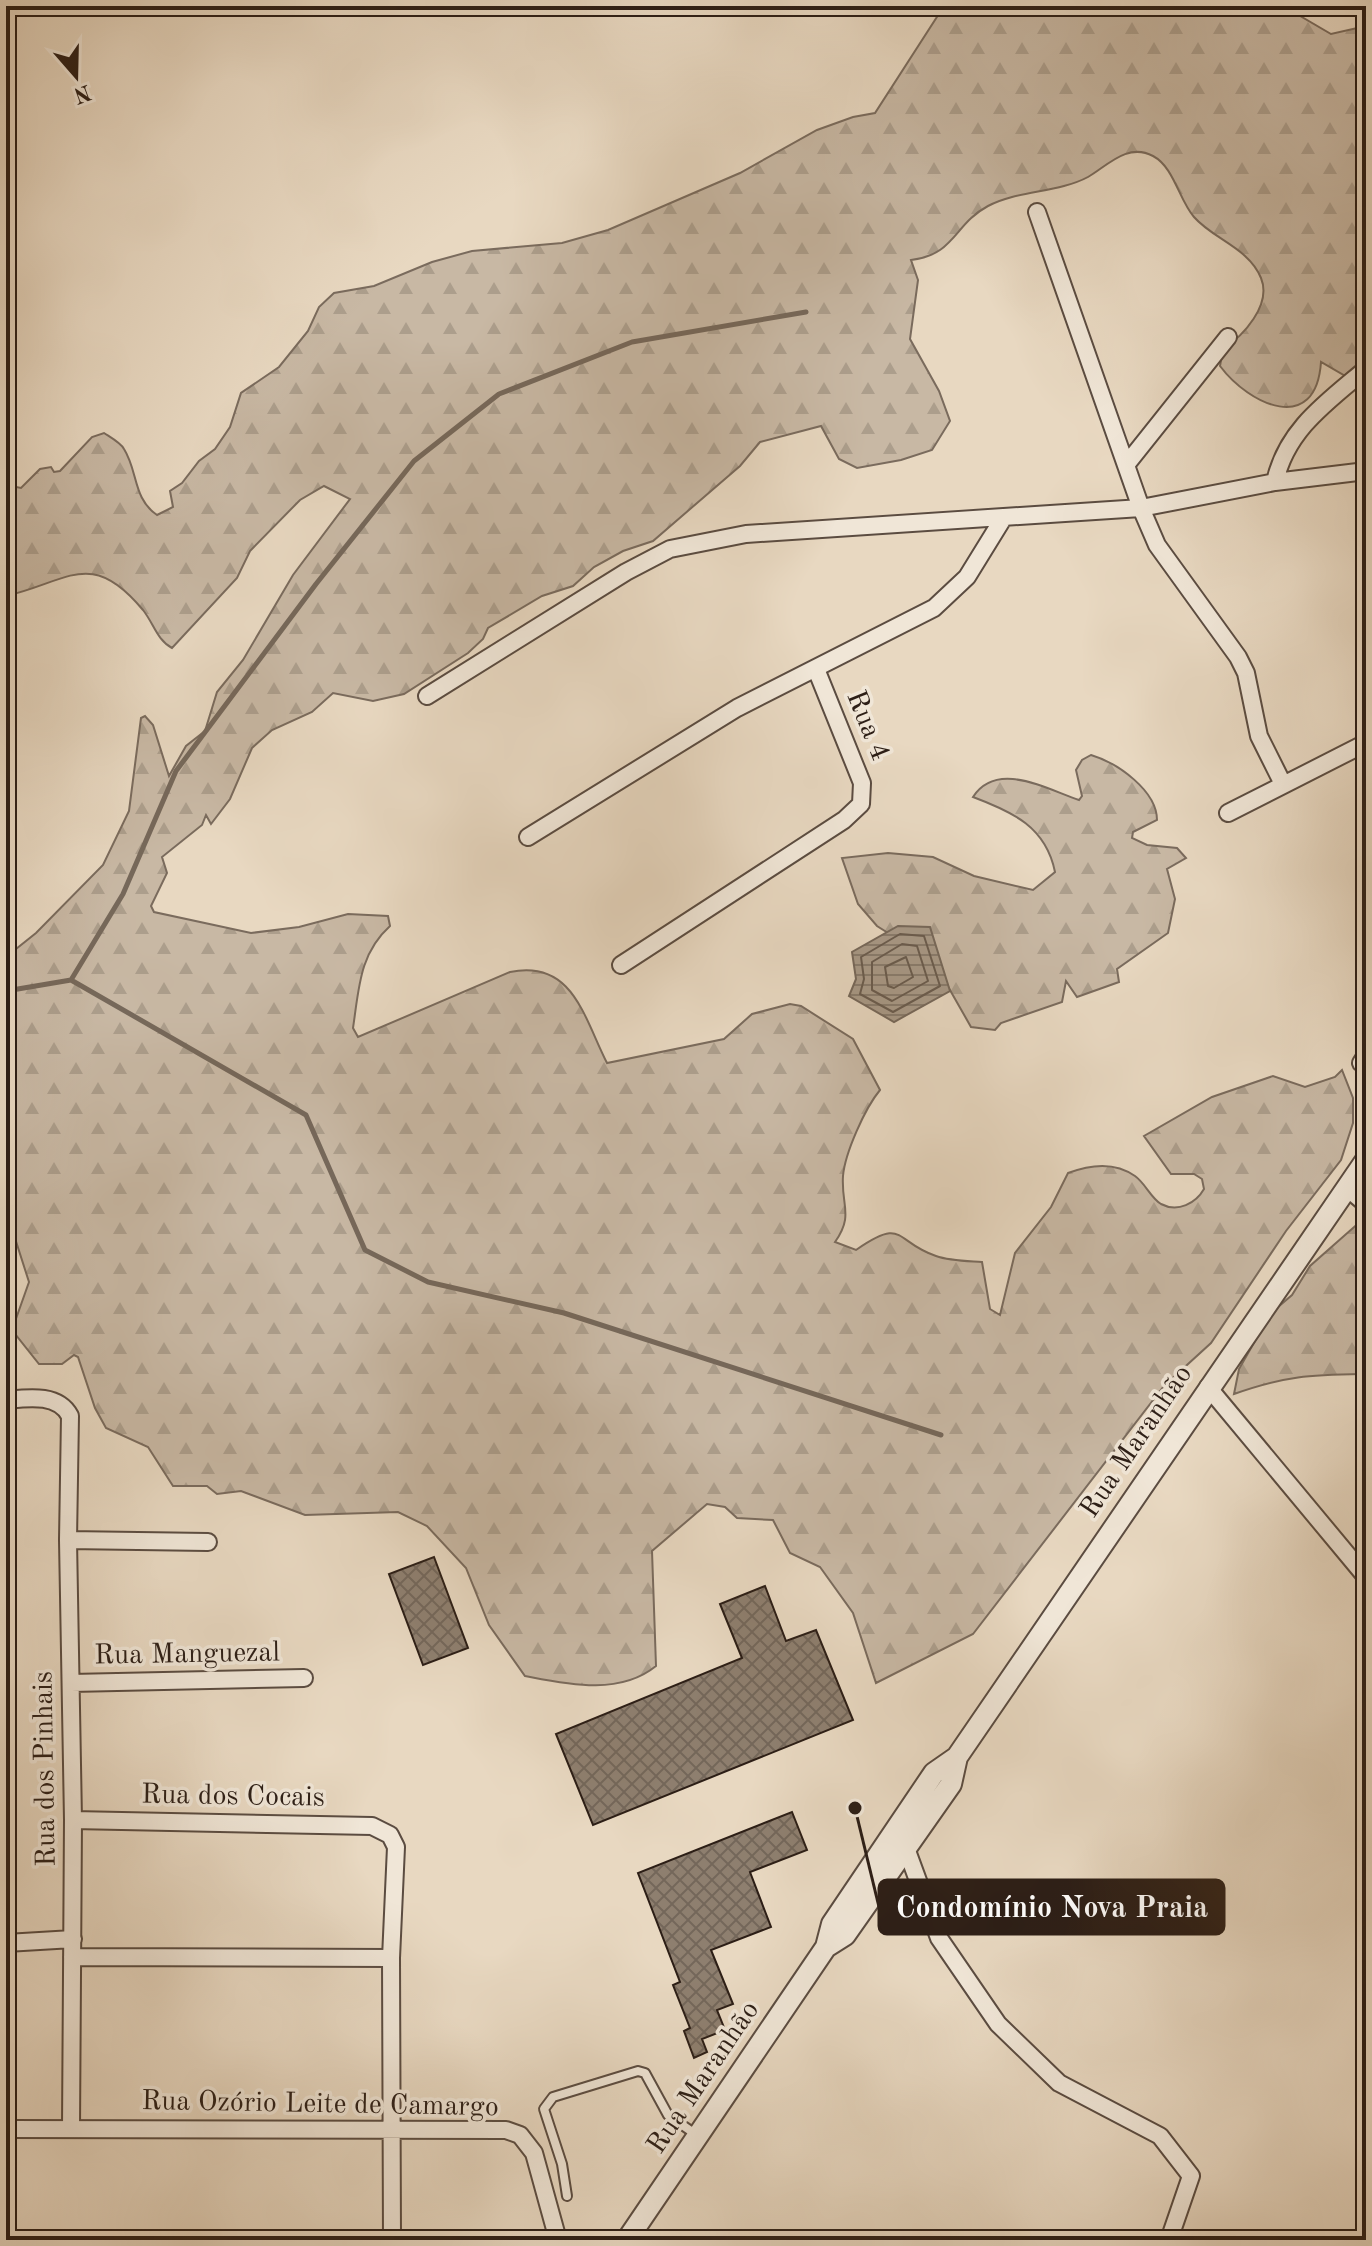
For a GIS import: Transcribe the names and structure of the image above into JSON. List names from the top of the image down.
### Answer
{
  "streets": {
    "street": [
      "Rua 4",
      "Rua Maranhão",
      "Rua Manguezal",
      "Rua dos Pinhais",
      "Rua dos Cocais",
      "Rua Ozório Leite de Camargo"
    ]
  },
  "crossings": [
    ["Rua Manguezal", "Rua dos Pinhais"],
    ["Rua dos Pinhais", "Rua dos Cocais"],
    ["Rua dos Pinhais", "Rua Ozório Leite de Camargo"]
  ],
  "places": ["Condomínio Nova Praia"],
  "north": "bottom"
}
